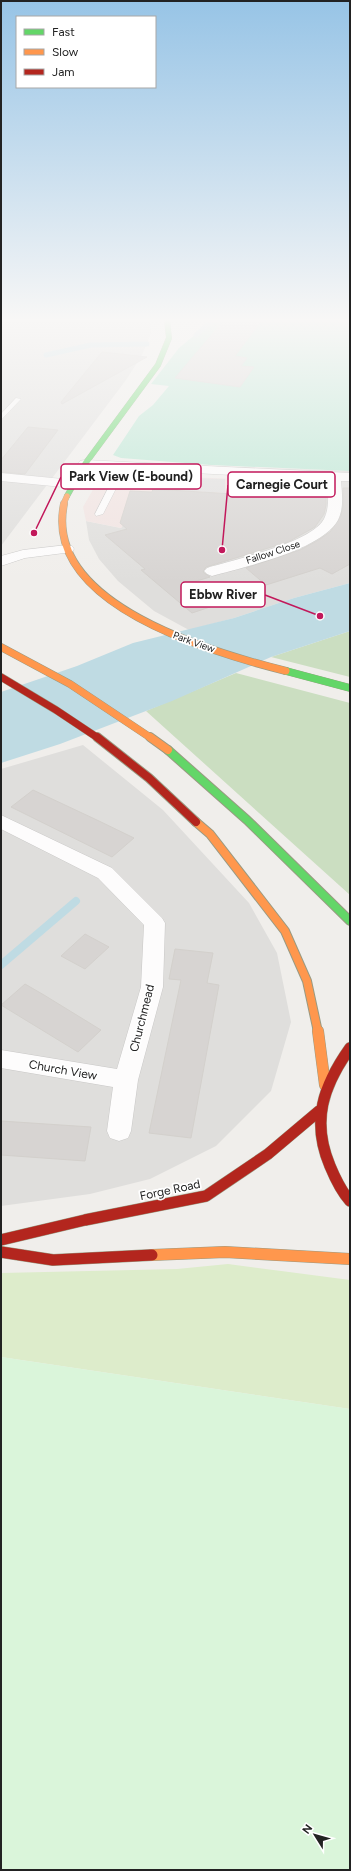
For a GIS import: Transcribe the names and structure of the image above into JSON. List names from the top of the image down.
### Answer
{
  "streets": {
    "main road": ["Park View", "Forge Road"],
    "street": ["Fallow Close", "Churchmead", "Church View"]
  },
  "crossings": [
    ["Churchmead", "Church View"]
  ],
  "places": ["Park View (E-bound)", "Carnegie Court", "Ebbw River"],
  "legend": ["Fast", "Slow", "Jam"],
  "north": "top left"
}
